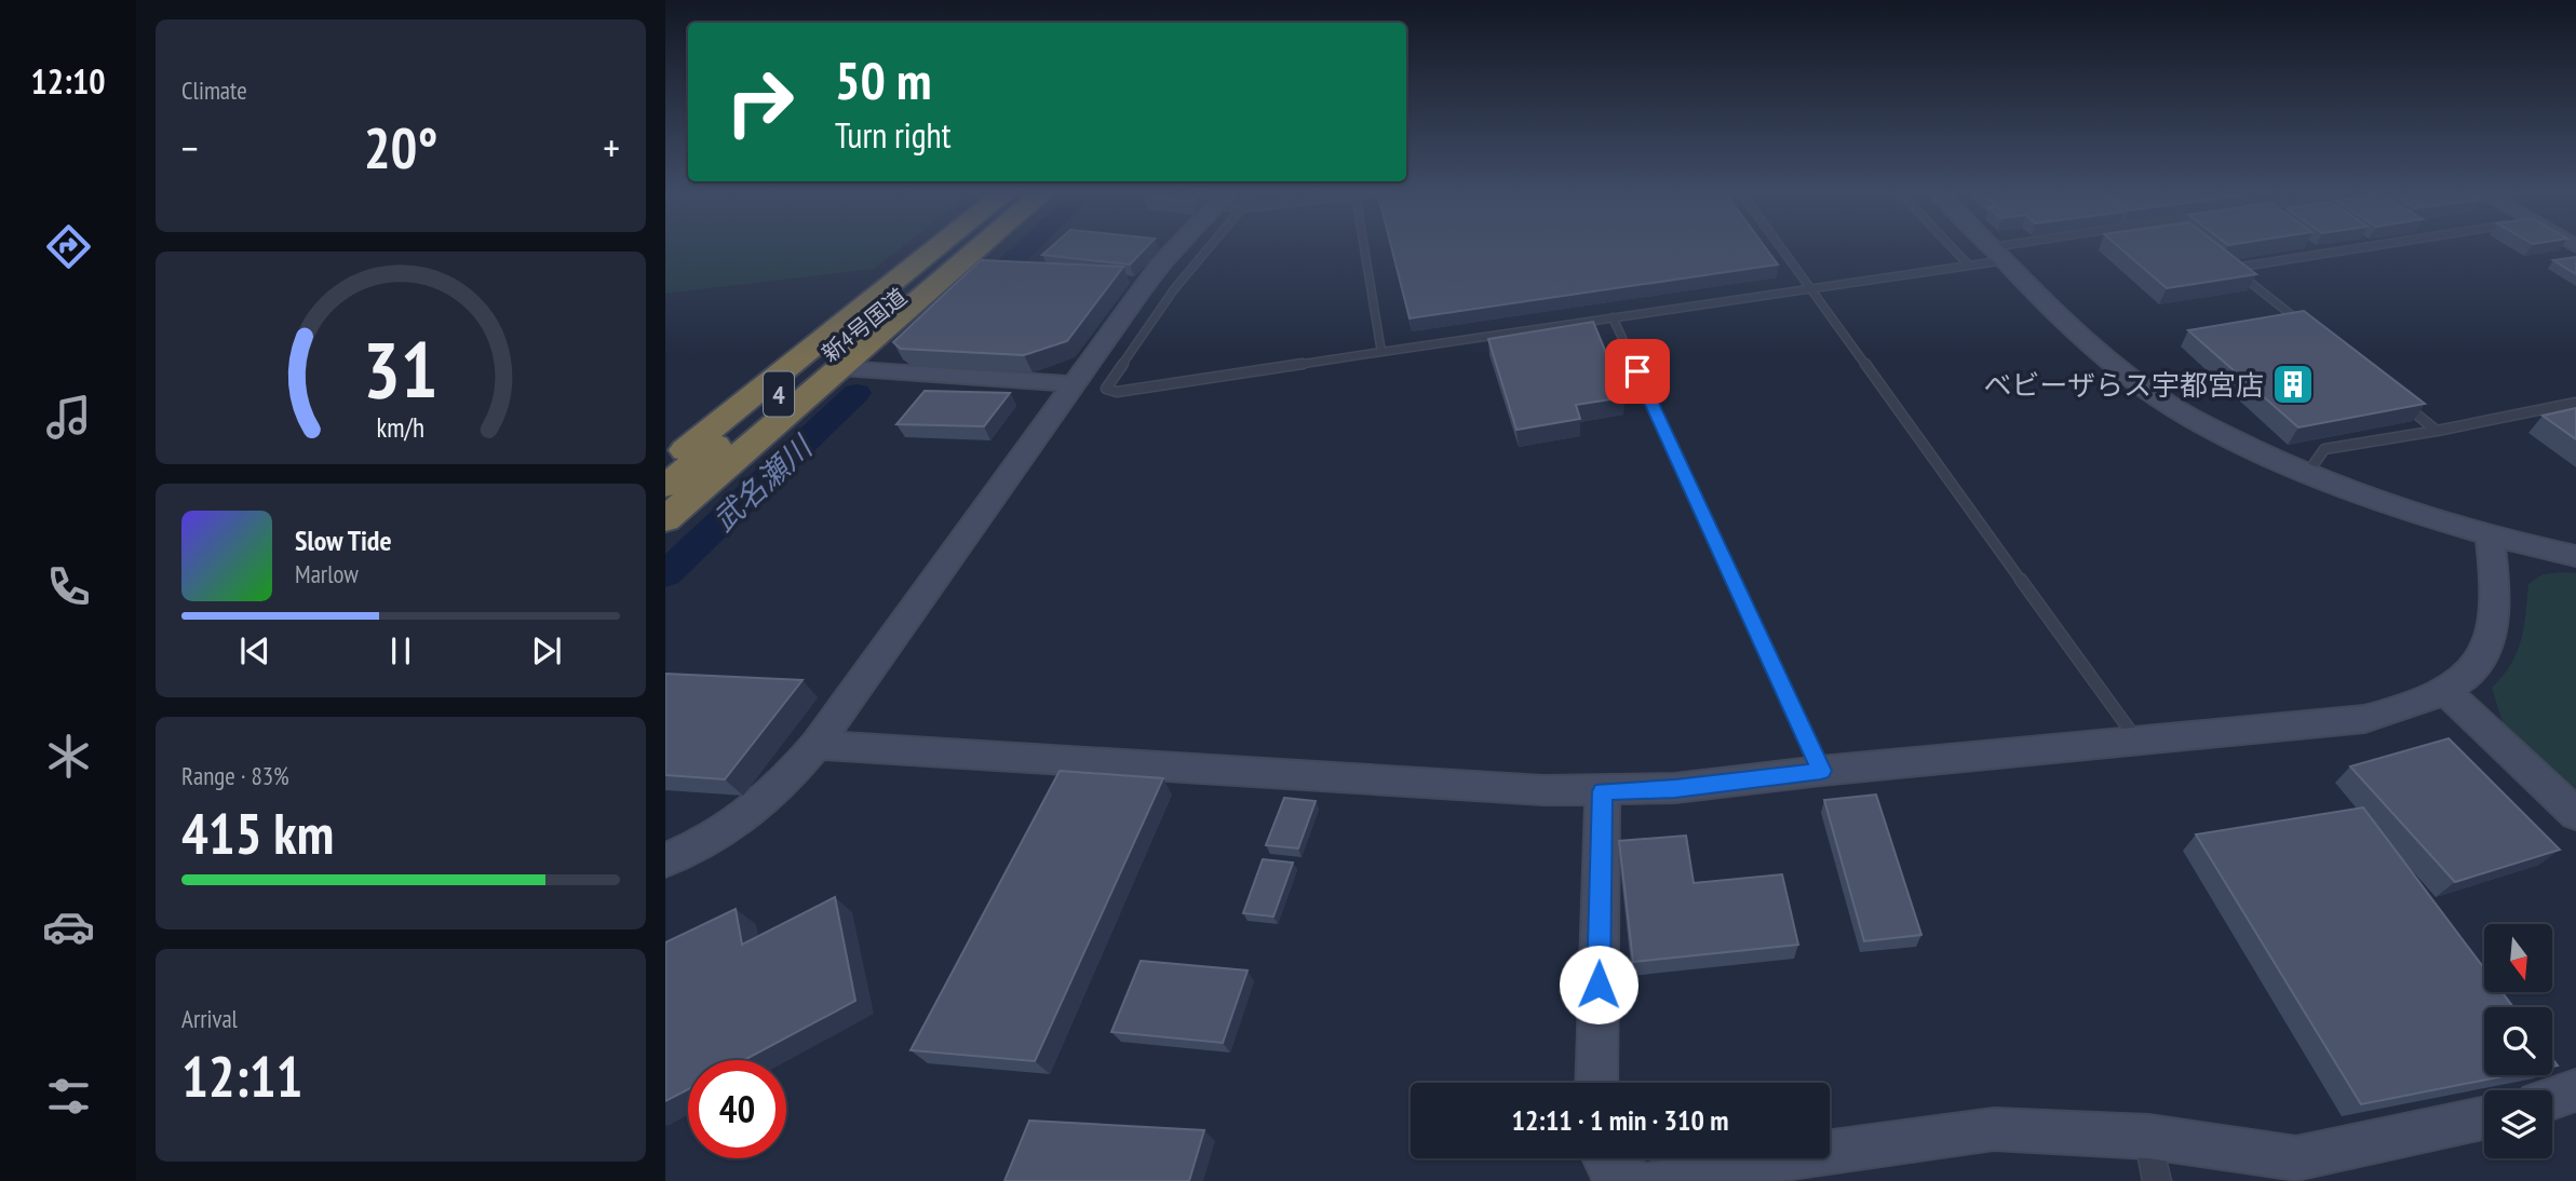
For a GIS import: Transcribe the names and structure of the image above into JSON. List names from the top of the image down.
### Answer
{
  "streets": {
    "highway": ["新4号国道", "4"]
  },
  "water": ["武名瀬川"],
  "places": {
    "building": ["ベビーザらス宇都宮店"]
  },
  "north": "bottom",
  "page": {
    "tabs": "12:10",
    "tile": [
      "Climate",
      ["Range · 83%", "415 km"],
      ["Arrival", "12:11"]
    ],
    "turn": ["50 m", "Turn right"],
    "heat": ["−", "20°", "+"],
    "song": ["Slow Tide", "Marlow"],
    "limit": "40",
    "trip": "12:11 · 1 min · 310 m",
    "gauge": ["31", "km/h"]
  }
}
